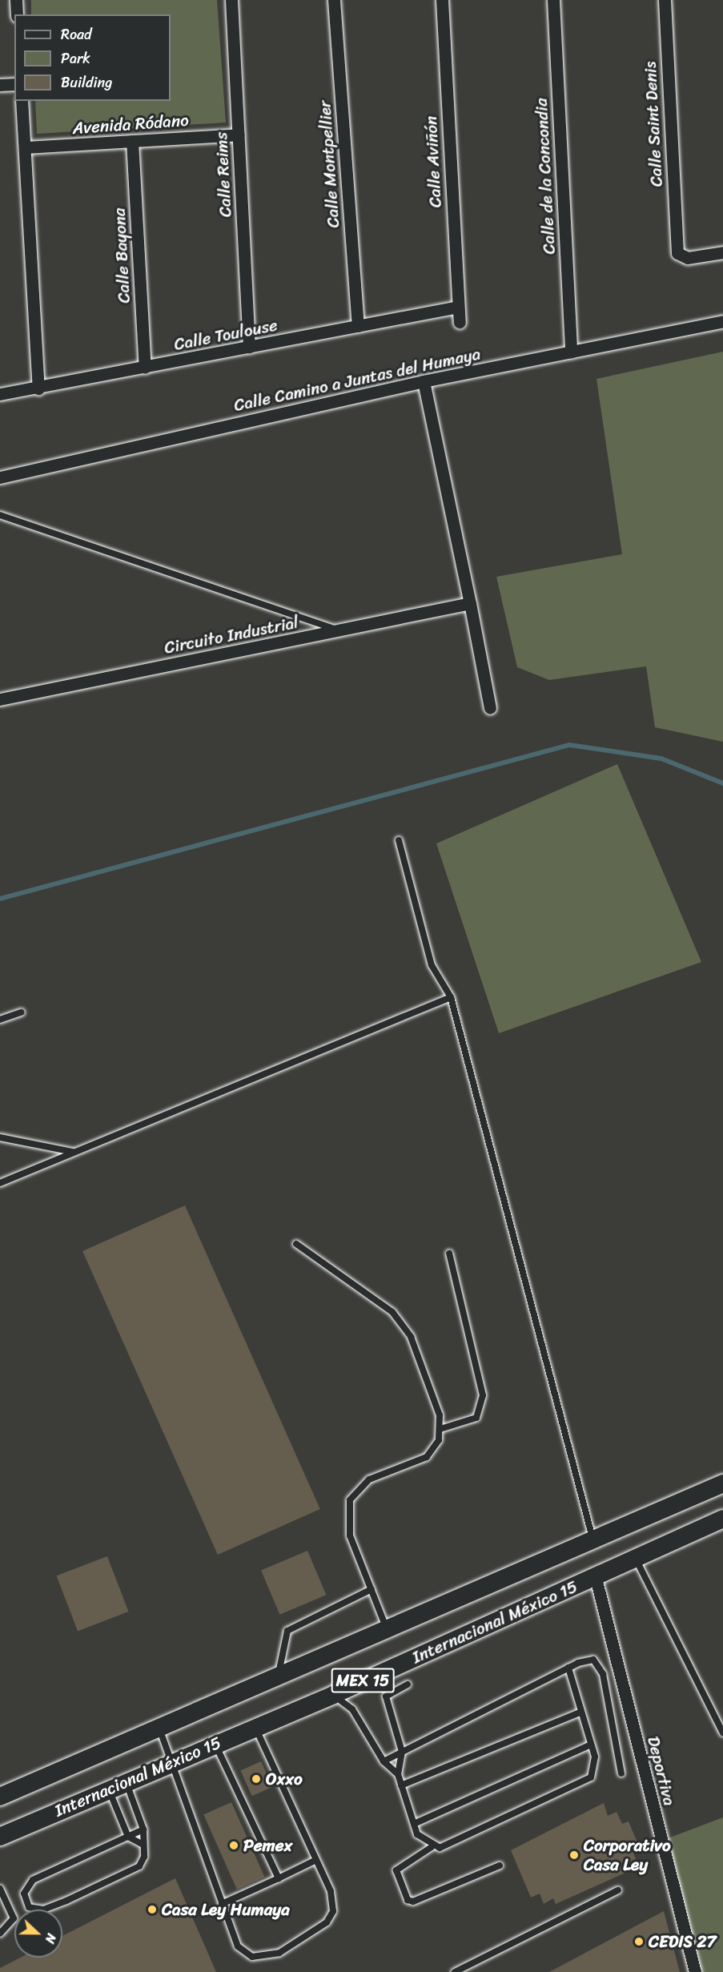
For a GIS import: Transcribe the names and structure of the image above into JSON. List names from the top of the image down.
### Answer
{
  "streets": {
    "main road": ["Internacional México 15", "MEX 15"],
    "street": [
      "Avenida Ródano",
      "Calle Saint Denis",
      "Calle Aviñón",
      "Calle Montpellier",
      "Calle Reims",
      "Calle de la Concondia",
      "Calle Bayona",
      "Calle Toulouse",
      "Calle Camino a Juntas del Humaya",
      "Circuito Industrial",
      "Deportiva"
    ]
  },
  "crossings": [
    ["Avenida Ródano", "Calle Reims"],
    ["Avenida Ródano", "Calle Bayona"],
    ["Calle Aviñón", "Calle Toulouse"],
    ["Calle Montpellier", "Calle Toulouse"],
    ["Calle Reims", "Calle Toulouse"],
    ["Calle de la Concondia", "Calle Camino a Juntas del Humaya"],
    ["Calle Bayona", "Calle Toulouse"],
    ["Internacional México 15", "Deportiva"]
  ],
  "places": [
    "Oxxo",
    "Pemex",
    "Corporativo Casa Ley",
    "Casa Ley Humaya",
    "CEDIS 27"
  ],
  "legend": ["Road", "Park", "Building"],
  "north": "right"
}
